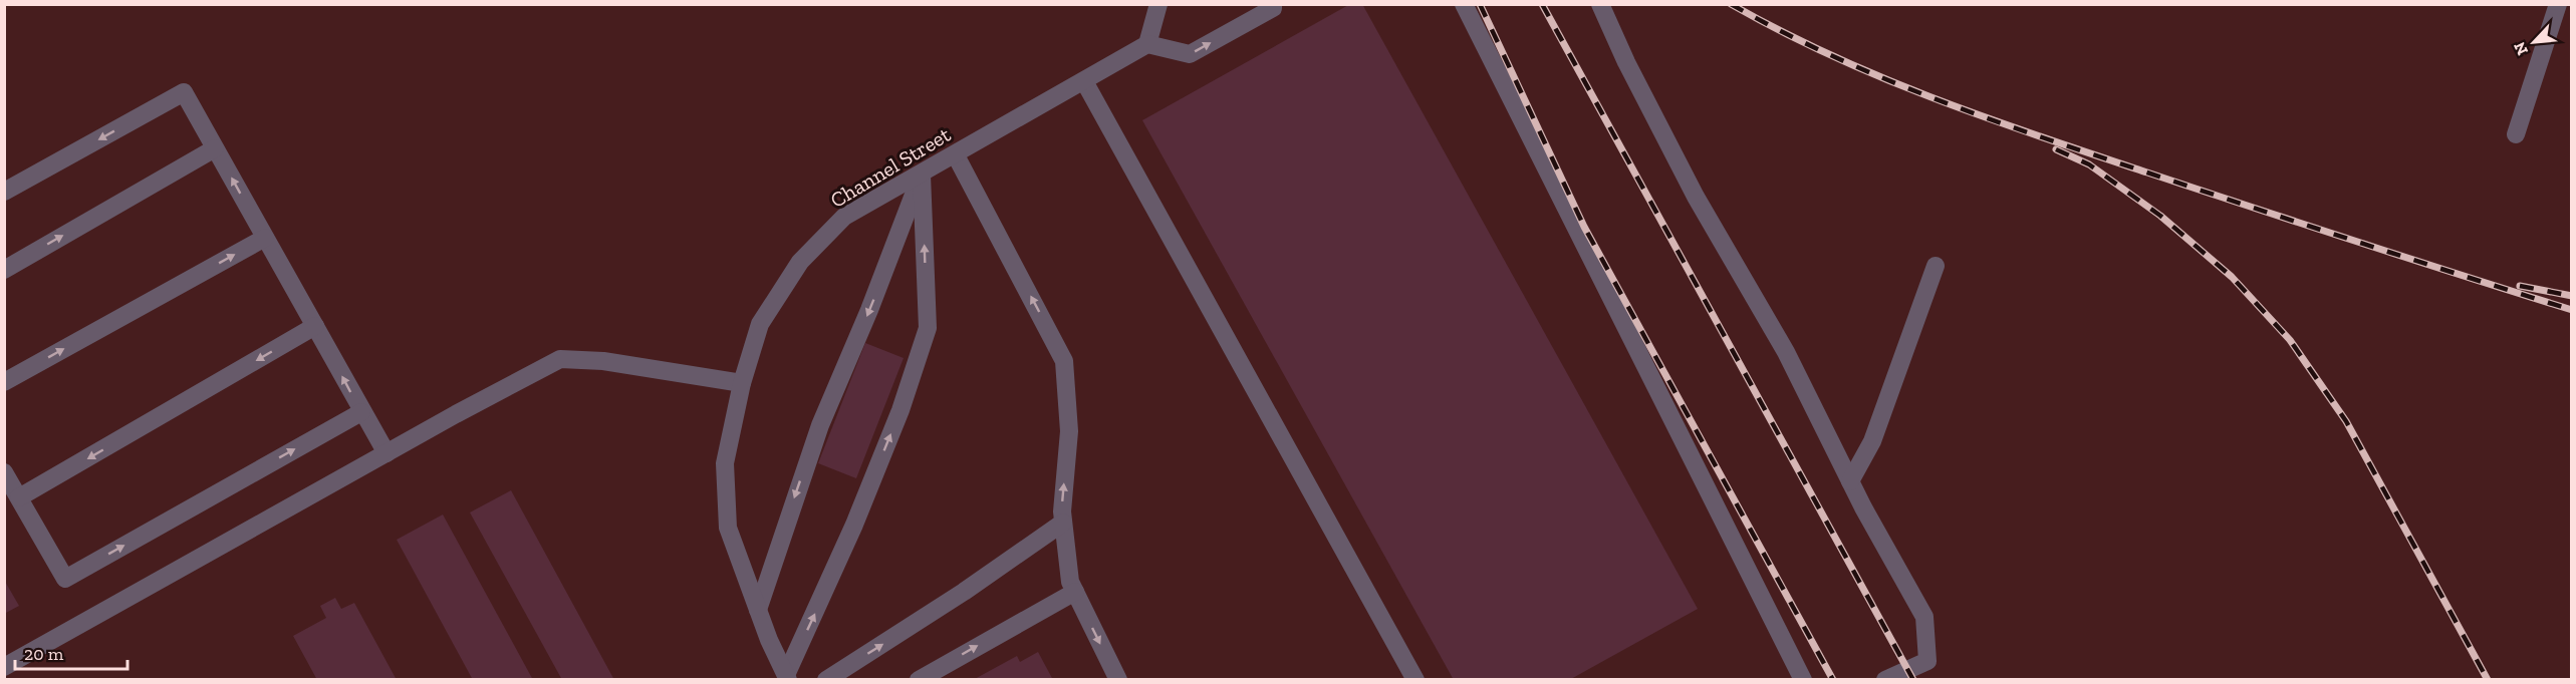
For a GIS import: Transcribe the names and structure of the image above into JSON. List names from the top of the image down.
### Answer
{
  "streets": {
    "lane": ["Channel Street"]
  },
  "scale_bar": "20 m",
  "north": "bottom left"
}
